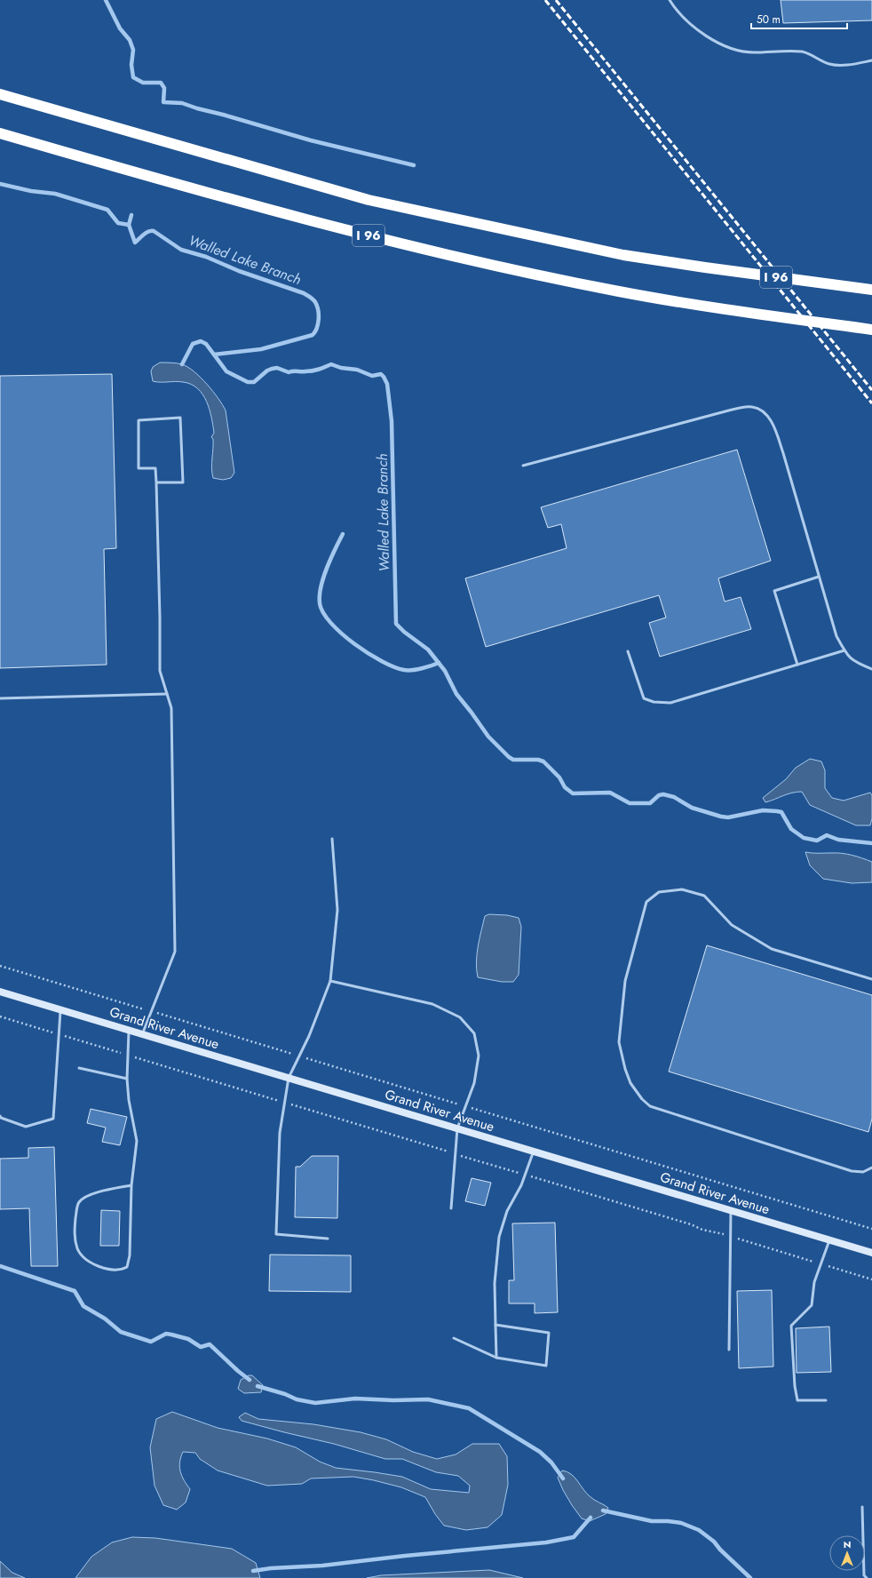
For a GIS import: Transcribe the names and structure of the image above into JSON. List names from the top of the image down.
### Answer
{
  "streets": {
    "highway": ["I 96"],
    "main road": ["Grand River Avenue"]
  },
  "water": ["Walled Lake Branch"],
  "scale_bar": "50 m",
  "north": "top"
}
